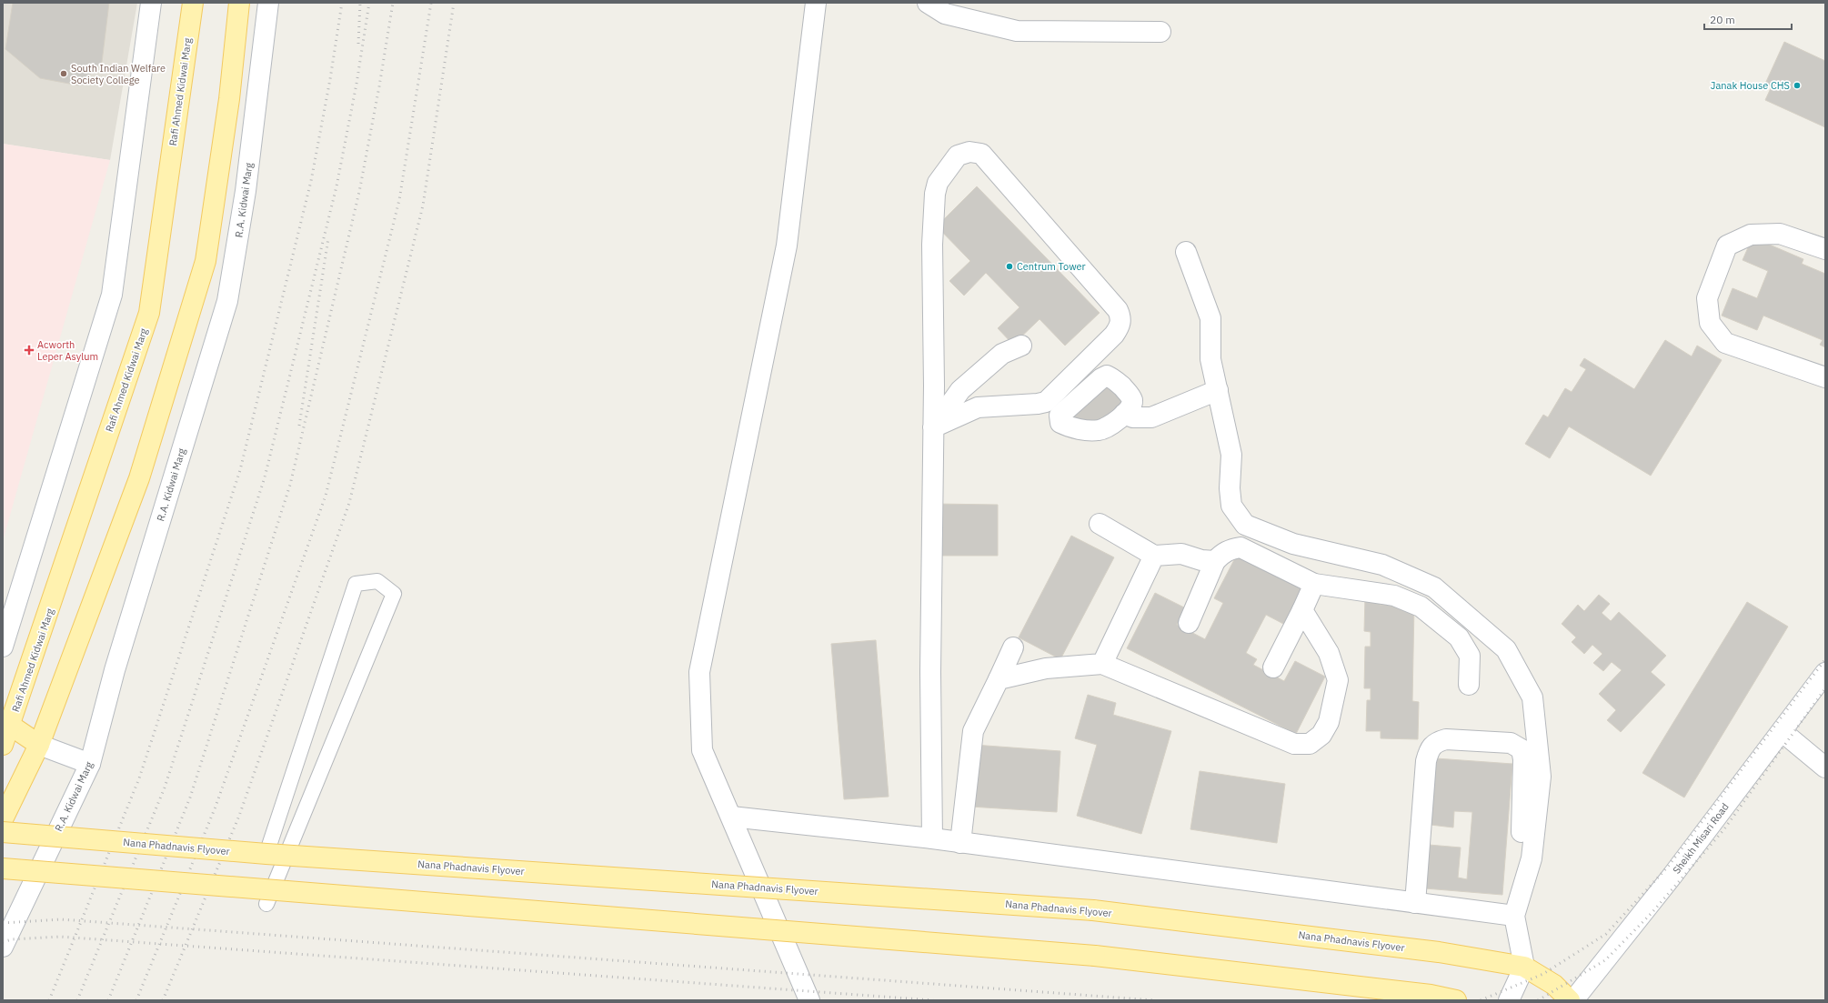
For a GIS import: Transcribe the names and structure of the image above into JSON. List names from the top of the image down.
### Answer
{
  "streets": {
    "main road": ["Rafi Ahmed Kidwai Marg", "Nana Phadnavis Flyover"],
    "street": ["R.A. Kidwai Marg", "Sheikh Misari Road"]
  },
  "places": {
    "other": ["South Indian Welfare Society College", "Janak House CHS", "Centrum Tower"],
    "health": ["Acworth Leper Asylum"]
  },
  "scale_bar": "20 m"
}
